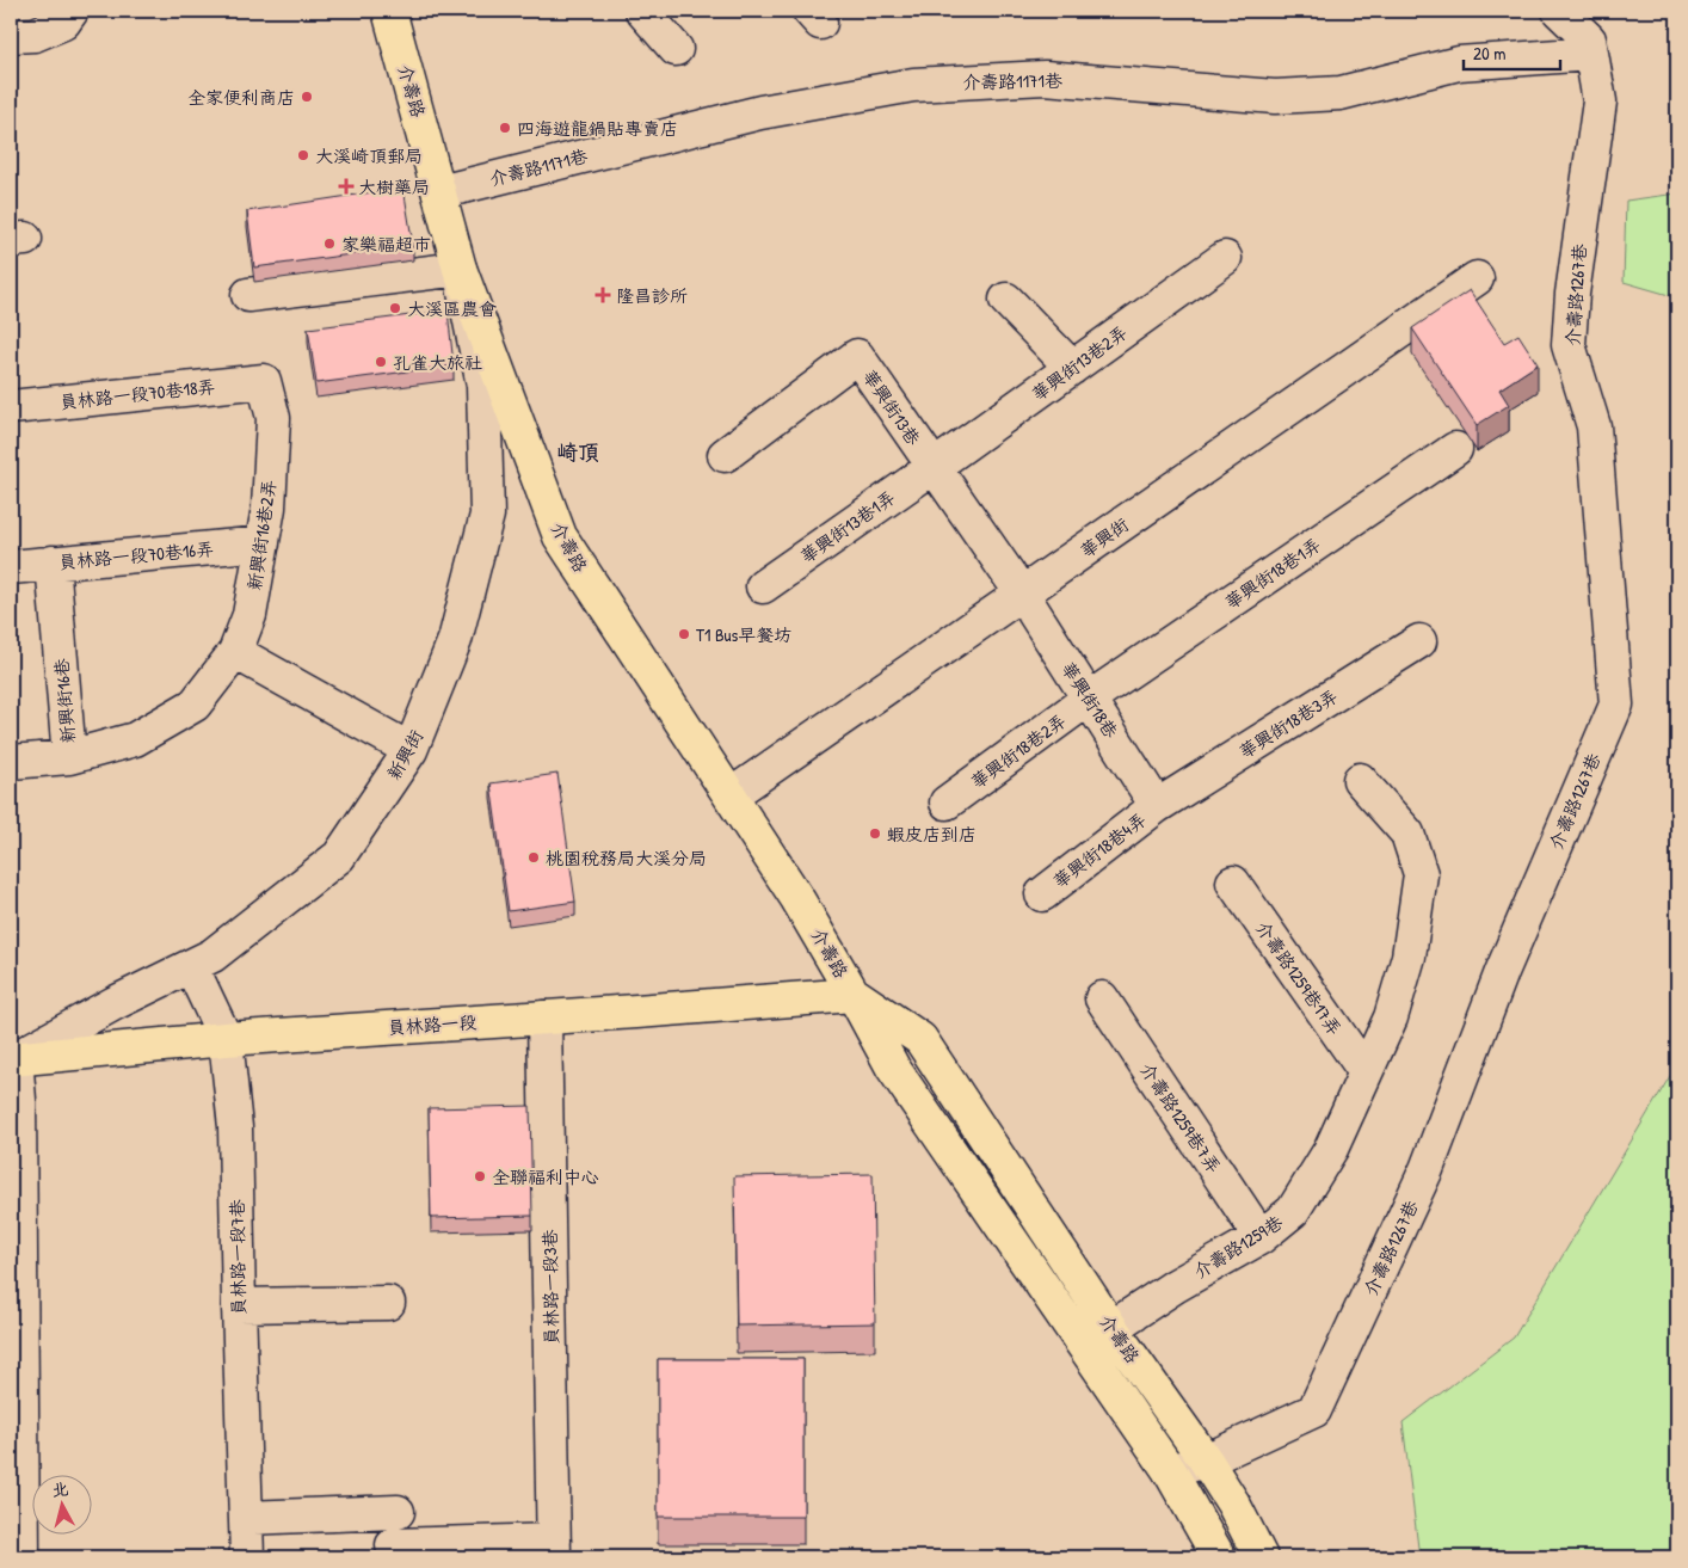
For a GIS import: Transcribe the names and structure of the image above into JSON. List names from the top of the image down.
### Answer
{
  "streets": {
    "main road": ["介壽路", "員林路一段"],
    "street": [
      "介壽路1171巷",
      "介壽路1267巷",
      "華興街13巷2弄",
      "員林路一段70巷18弄",
      "華興街13巷",
      "華興街13巷1弄",
      "新興街16巷2弄",
      "華興街",
      "員林路一段70巷16弄",
      "華興街18巷1弄",
      "華興街18巷",
      "新興街16巷",
      "華興街18巷3弄",
      "華興街18巷2弄",
      "新興街",
      "華興街18巷4弄",
      "介壽路1259巷17弄",
      "介壽路1259巷7弄",
      "介壽路1259巷",
      "員林路一段7巷",
      "員林路一段3巷"
    ]
  },
  "crossings": [
    ["介壽路1171巷", "介壽路"],
    ["介壽路1171巷", "介壽路1267巷"],
    ["介壽路", "介壽路1267巷"],
    ["介壽路", "華興街"],
    ["介壽路", "新興街"],
    ["介壽路", "員林路一段"],
    ["介壽路", "介壽路1259巷"],
    ["華興街13巷2弄", "華興街13巷"],
    ["華興街13巷2弄", "華興街13巷1弄"],
    ["員林路一段70巷18弄", "新興街16巷2弄"],
    ["華興街13巷", "華興街13巷1弄"],
    ["華興街13巷", "華興街"],
    ["華興街13巷", "華興街18巷"],
    ["新興街16巷2弄", "員林路一段70巷16弄"],
    ["新興街16巷2弄", "新興街16巷"],
    ["華興街", "華興街18巷"],
    ["員林路一段70巷16弄", "新興街16巷"],
    ["華興街18巷1弄", "華興街18巷"],
    ["華興街18巷1弄", "華興街18巷2弄"],
    ["華興街18巷", "華興街18巷3弄"],
    ["華興街18巷", "華興街18巷2弄"],
    ["華興街18巷", "華興街18巷4弄"],
    ["華興街18巷3弄", "華興街18巷4弄"],
    ["新興街", "員林路一段"],
    ["新興街", "員林路一段7巷"],
    ["介壽路1259巷17弄", "介壽路1259巷"],
    ["員林路一段", "員林路一段7巷"],
    ["員林路一段", "員林路一段3巷"],
    ["介壽路1259巷7弄", "介壽路1259巷"]
  ],
  "districts": ["崎頂"],
  "places": {
    "other": [
      "全家便利商店",
      "四海遊龍鍋貼專賣店",
      "大溪崎頂郵局",
      "家樂福超市",
      "大溪區農會",
      "孔雀大旅社",
      "T1 Bus早餐坊",
      "蝦皮店到店",
      "桃園稅務局大溪分局",
      "全聯福利中心"
    ],
    "health": ["大樹藥局", "隆昌診所"]
  },
  "scale_bar": "20 m",
  "north": "top"
}
